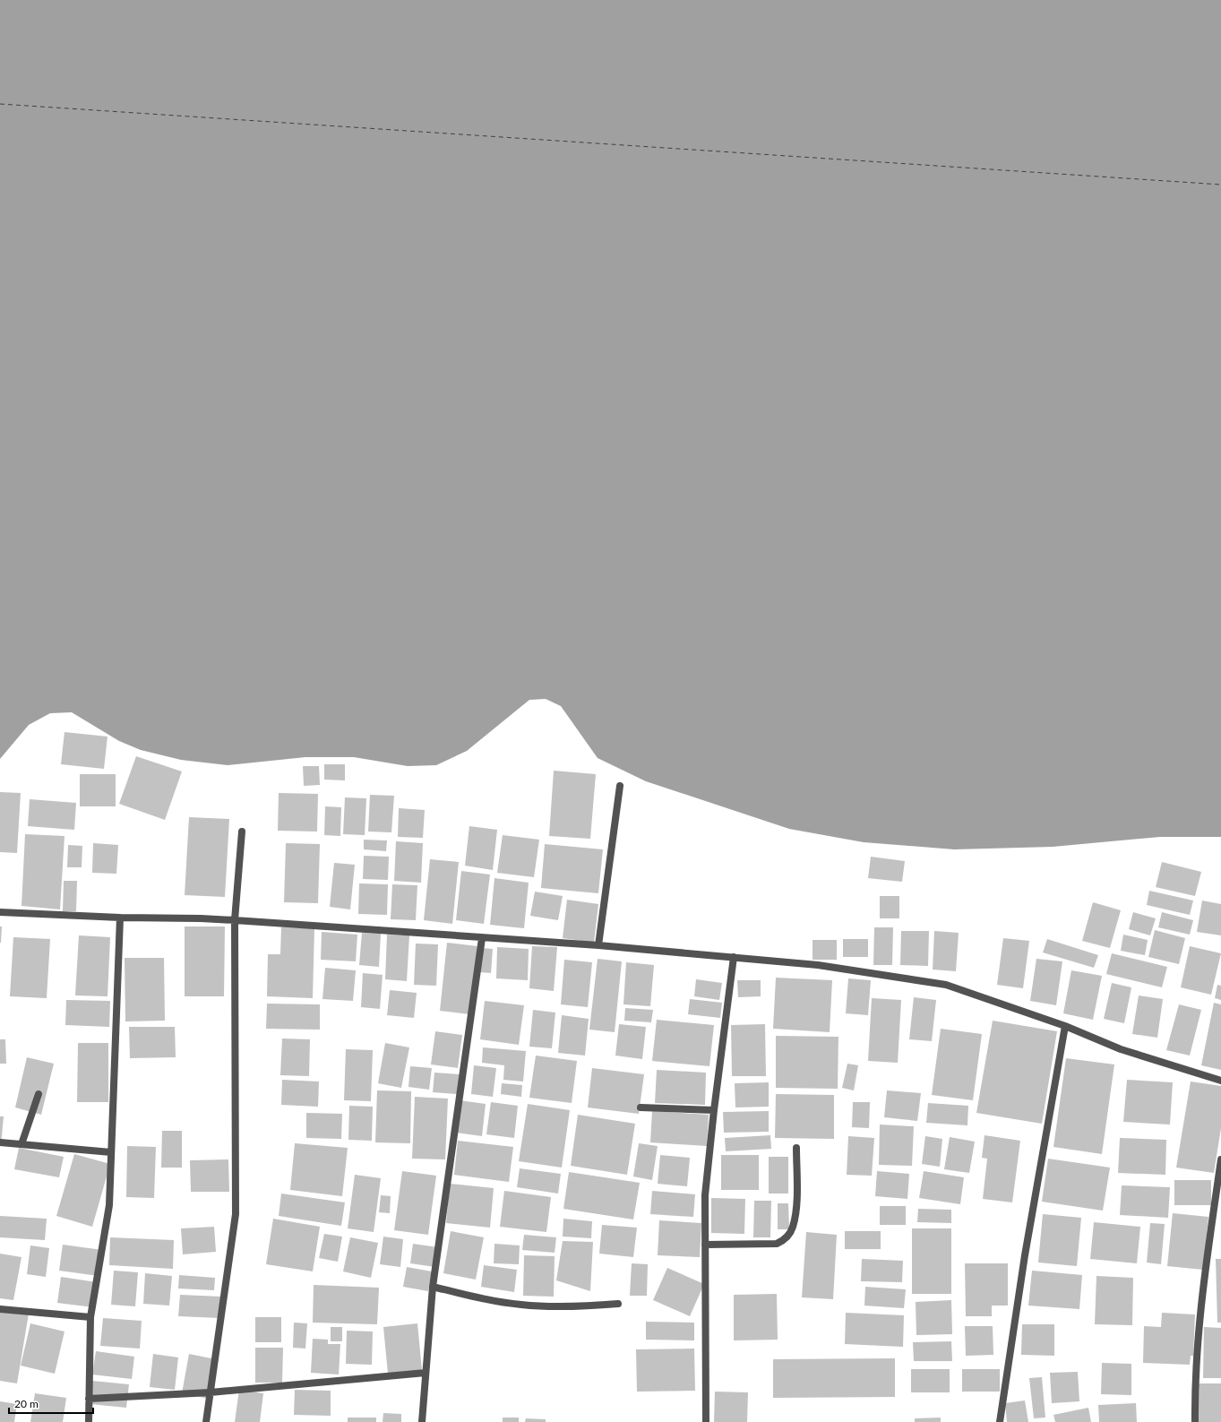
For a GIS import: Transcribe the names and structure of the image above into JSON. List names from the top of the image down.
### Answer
{
  "scale_bar": "20 m"
}
